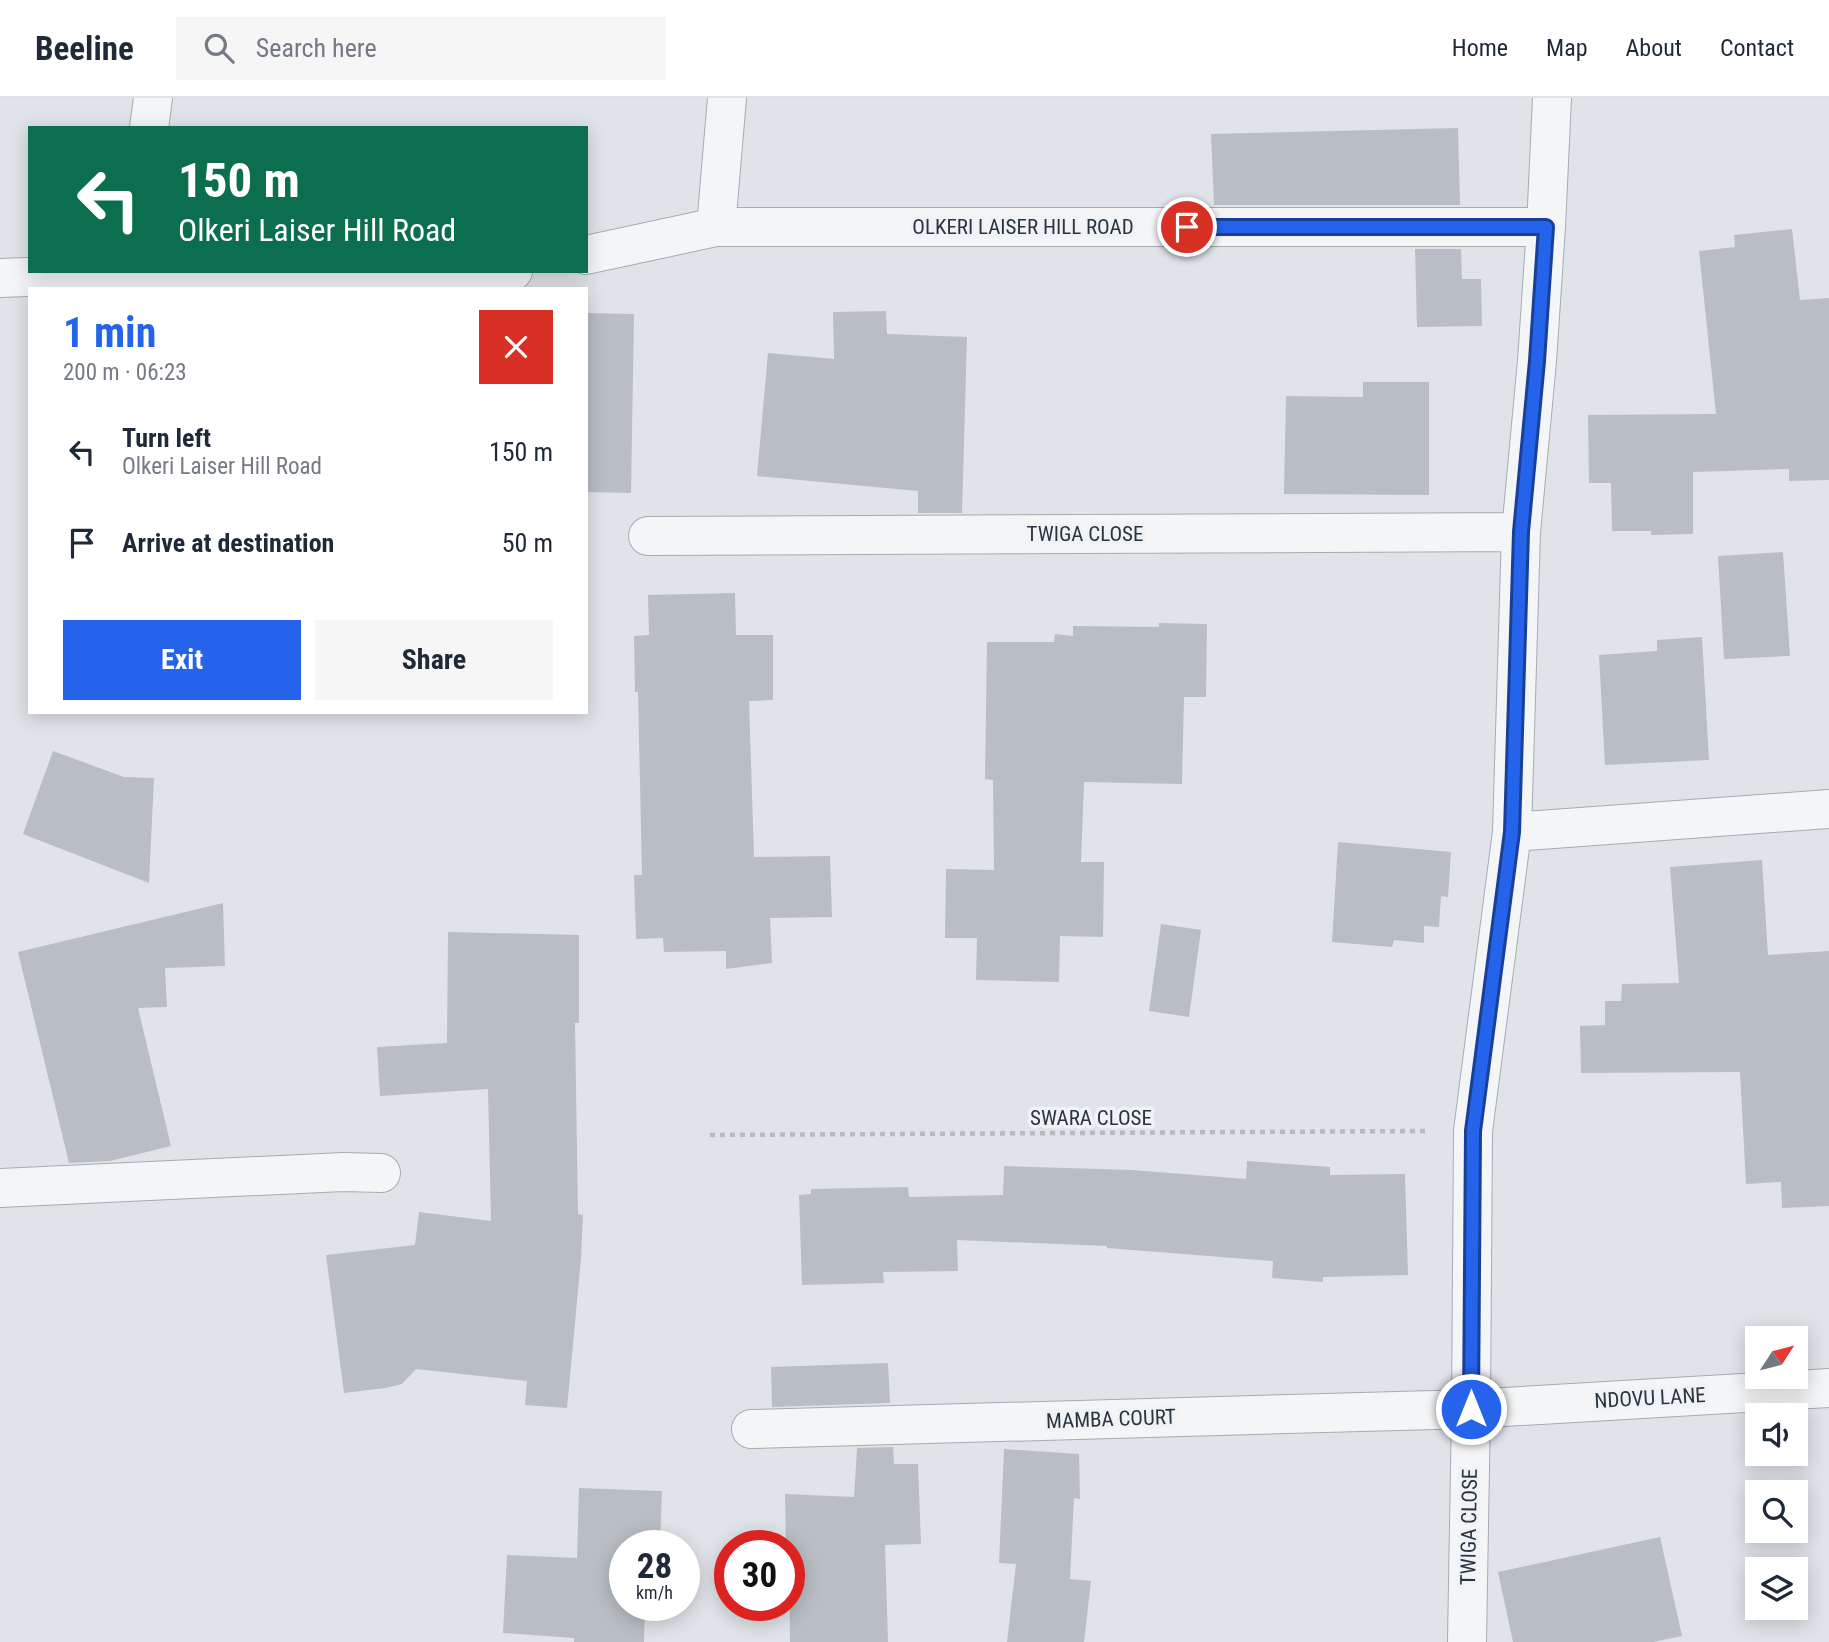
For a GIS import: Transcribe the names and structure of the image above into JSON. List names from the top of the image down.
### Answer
{
  "streets": {
    "street": [
      "OLKERI LAISER HILL ROAD",
      "TWIGA CLOSE",
      "NDOVU LANE",
      "MAMBA COURT"
    ],
    "path": ["SWARA CLOSE"]
  },
  "crossings": [
    ["OLKERI LAISER HILL ROAD", "TWIGA CLOSE"],
    ["TWIGA CLOSE", "SWARA CLOSE"],
    ["TWIGA CLOSE", "NDOVU LANE"],
    ["TWIGA CLOSE", "MAMBA COURT"],
    ["NDOVU LANE", "MAMBA COURT"]
  ],
  "north": "top right",
  "page": {
    "header": "Beeline",
    "search": "Search here",
    "nav": [
      "Home",
      "Map",
      "About",
      "Contact"
    ],
    "turn": ["150 m", "Olkeri Laiser Hill Road"],
    "heading": ["1 min", "200 m · 06:23"],
    "list": [
      {
        "name": "Turn left",
        "note": "Olkeri Laiser Hill Road",
        "value": "150 m"
      },
      {
        "name": "Arrive at destination",
        "value": "50 m"
      }
    ],
    "buttons": ["Exit", "Share"],
    "speed": "28 km/h",
    "limit": "30"
  }
}
